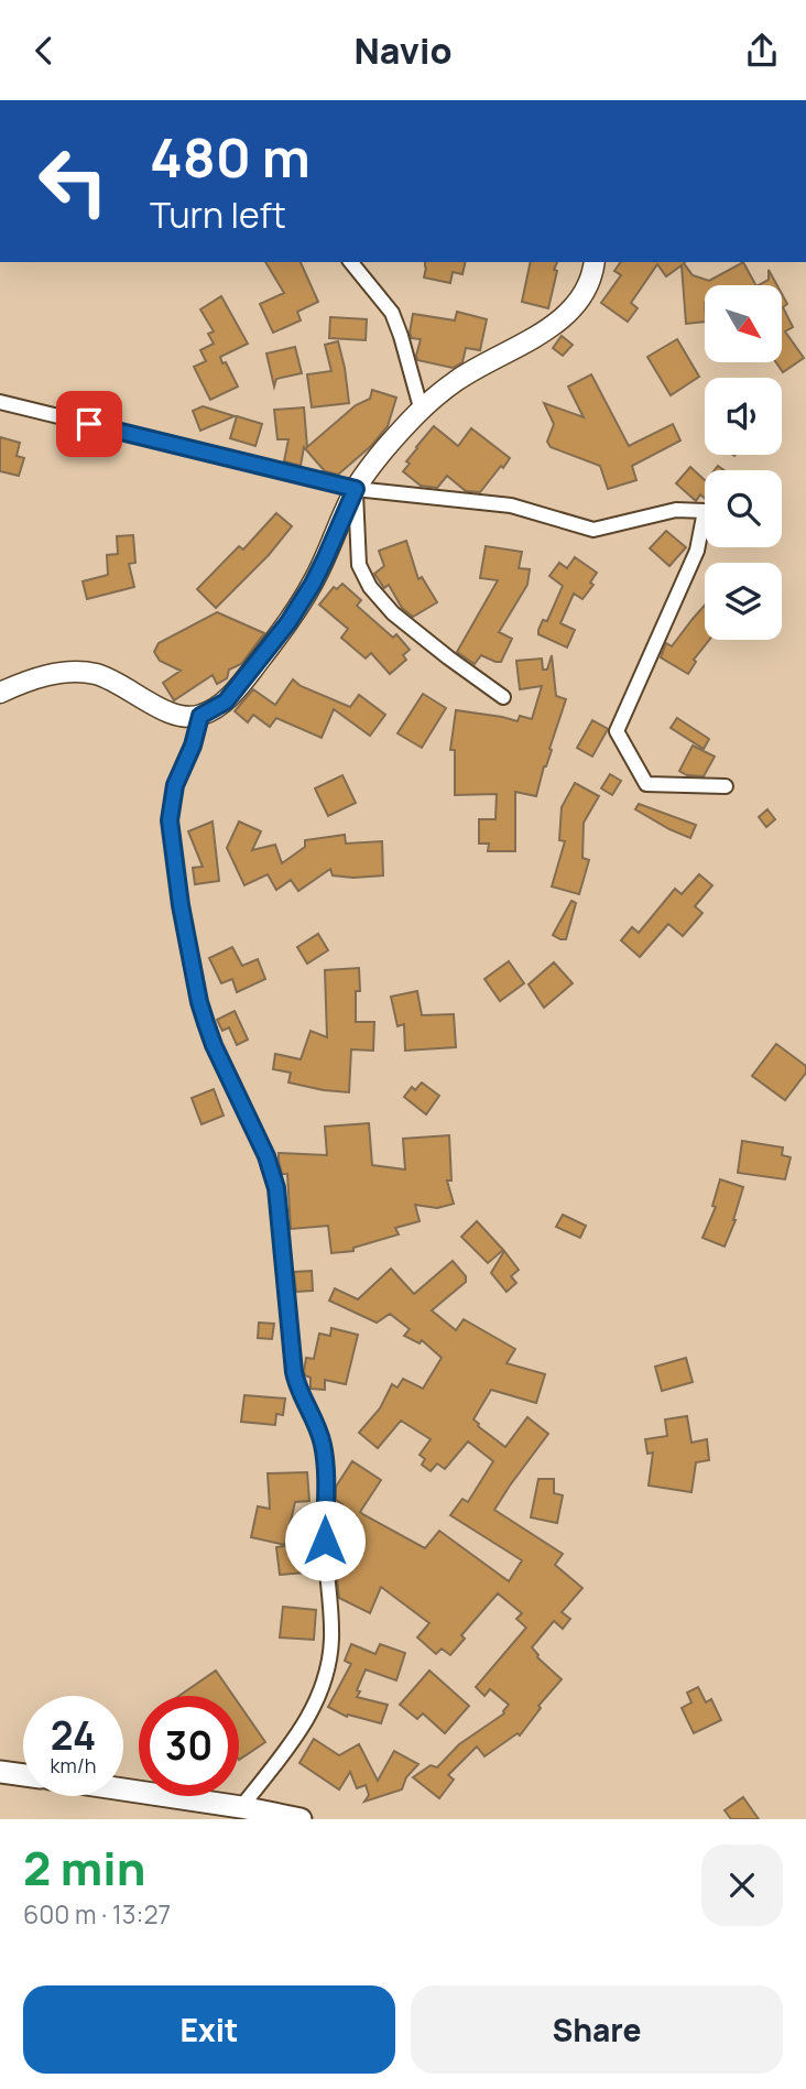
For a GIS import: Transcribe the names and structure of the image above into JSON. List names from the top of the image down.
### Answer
{
  "north": "bottom right",
  "page": {
    "header": "Navio",
    "turn": ["480 m", "Turn left"],
    "speed": "24 km/h",
    "limit": "30",
    "heading": ["2 min", "600 m · 13:27"],
    "buttons": ["Exit", "Share"]
  }
}
